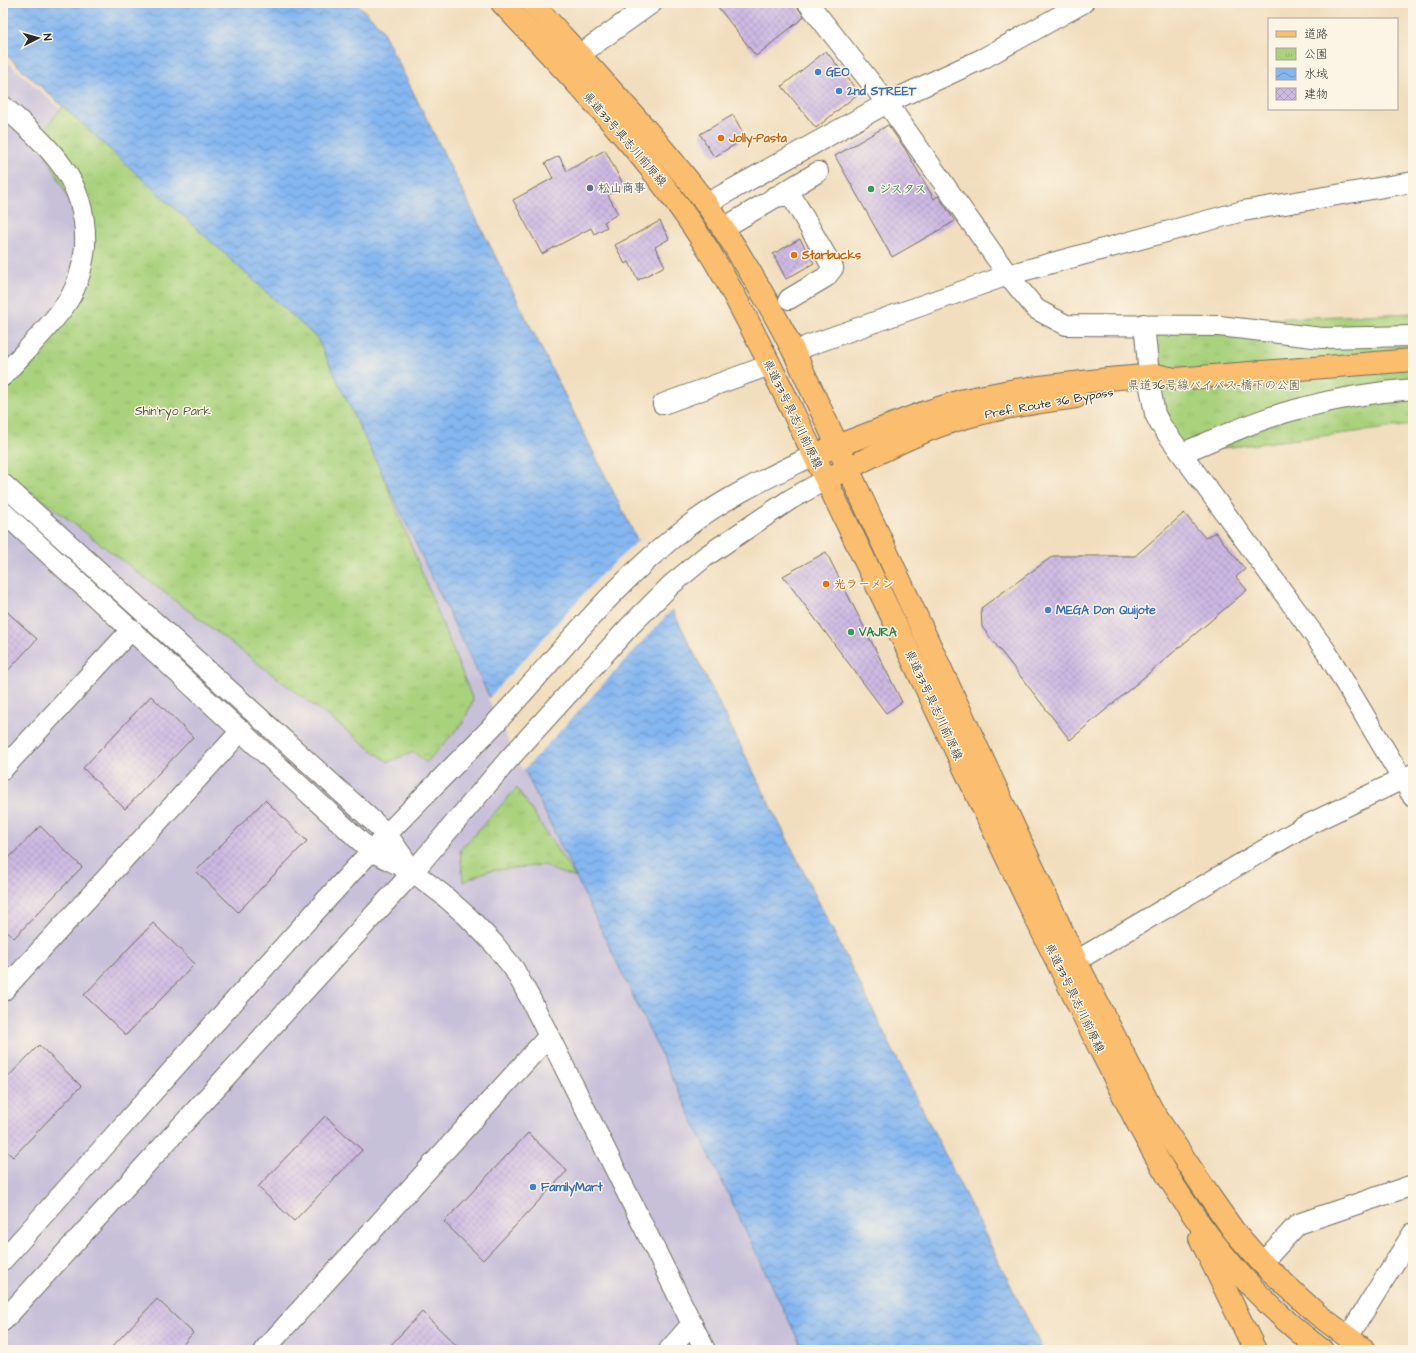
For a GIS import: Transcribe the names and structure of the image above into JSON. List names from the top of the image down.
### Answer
{
  "streets": {
    "main road": ["県道33号具志川前原線", "Pref. Route 36 Bypass"]
  },
  "crossings": [
    ["県道33号具志川前原線", "Pref. Route 36 Bypass"]
  ],
  "parks": ["県道36号線バイパス-橋下の公園", "Shin'ryo Park"],
  "places": [
    "GEO",
    "2nd STREET",
    "Jolly-Pasta",
    "松山商事",
    "ジスタス",
    "Starbucks",
    "光ラーメン",
    "MEGA Don Quijote",
    "VAJRA",
    "FamilyMart"
  ],
  "legend": [
    "道路",
    "公園",
    "水域",
    "建物"
  ],
  "north": "right"
}
